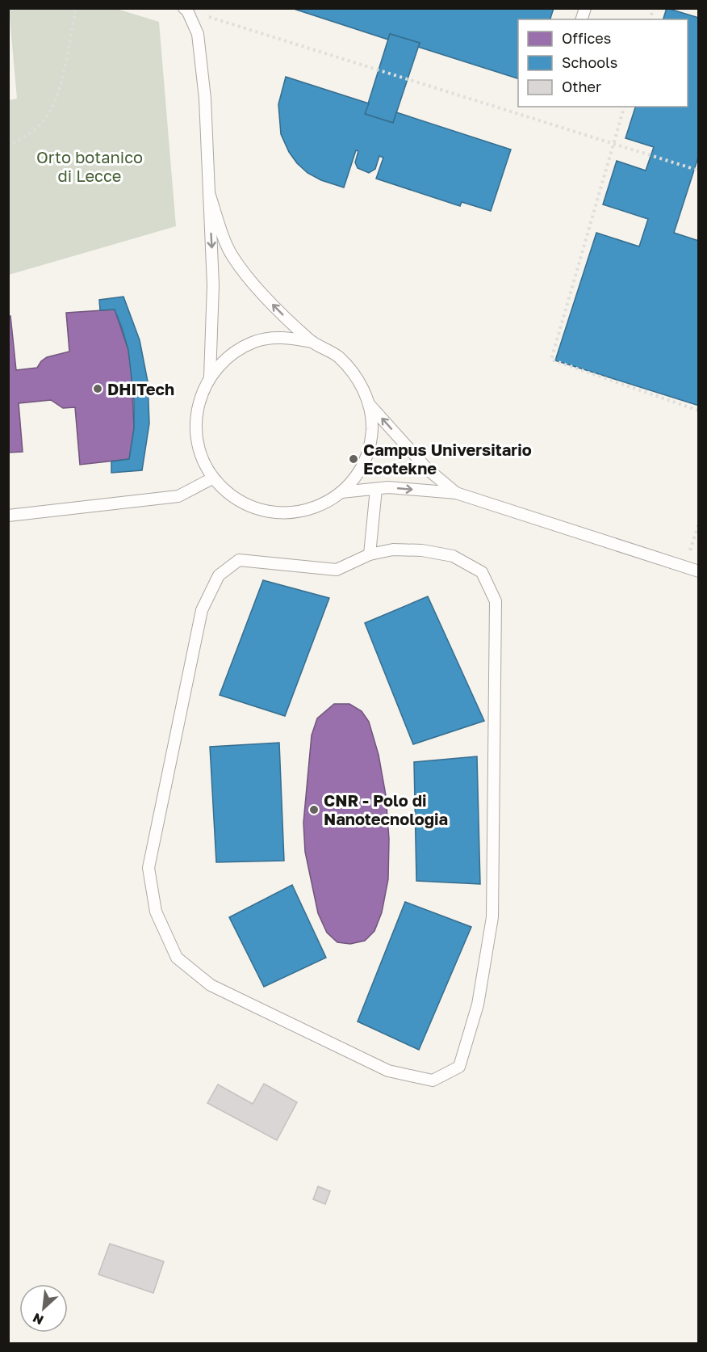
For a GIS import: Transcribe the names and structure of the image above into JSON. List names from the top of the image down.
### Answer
{
  "parks": ["Orto botanico di Lecce"],
  "places": ["DHITech", "Campus Universitario Ecotekne", "CNR - Polo di Nanotecnologia"],
  "legend": ["Offices", "Schools", "Other"],
  "north": "bottom left"
}
